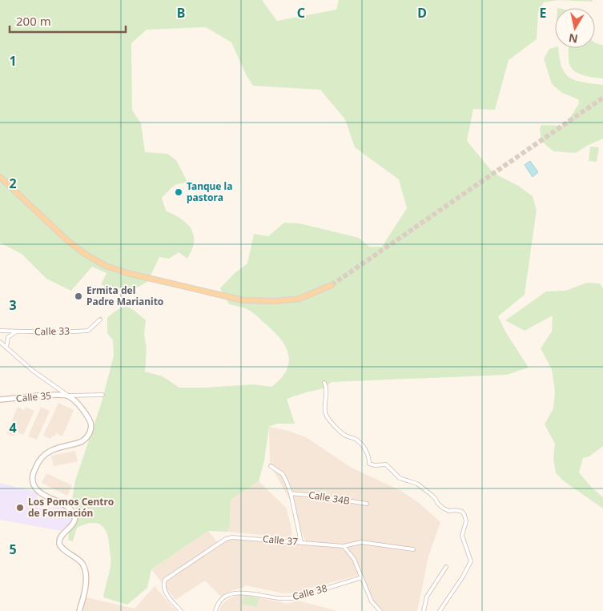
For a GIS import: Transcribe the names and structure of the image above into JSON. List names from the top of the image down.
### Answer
{
  "streets": {
    "street": [
      "Calle 33",
      "Calle 35",
      "Calle 34B",
      "Calle 37",
      "Calle 38"
    ]
  },
  "places": ["Tanque la pastora", "Ermita del Padre Marianito", "Los Pomos Centro de Formación"],
  "scale_bar": "200 m",
  "north": "bottom",
  "grid": {
    "columns": [
      "B",
      "C",
      "D",
      "E"
    ],
    "rows": [
      "1",
      "2",
      "3",
      "4",
      "5"
    ]
  }
}
